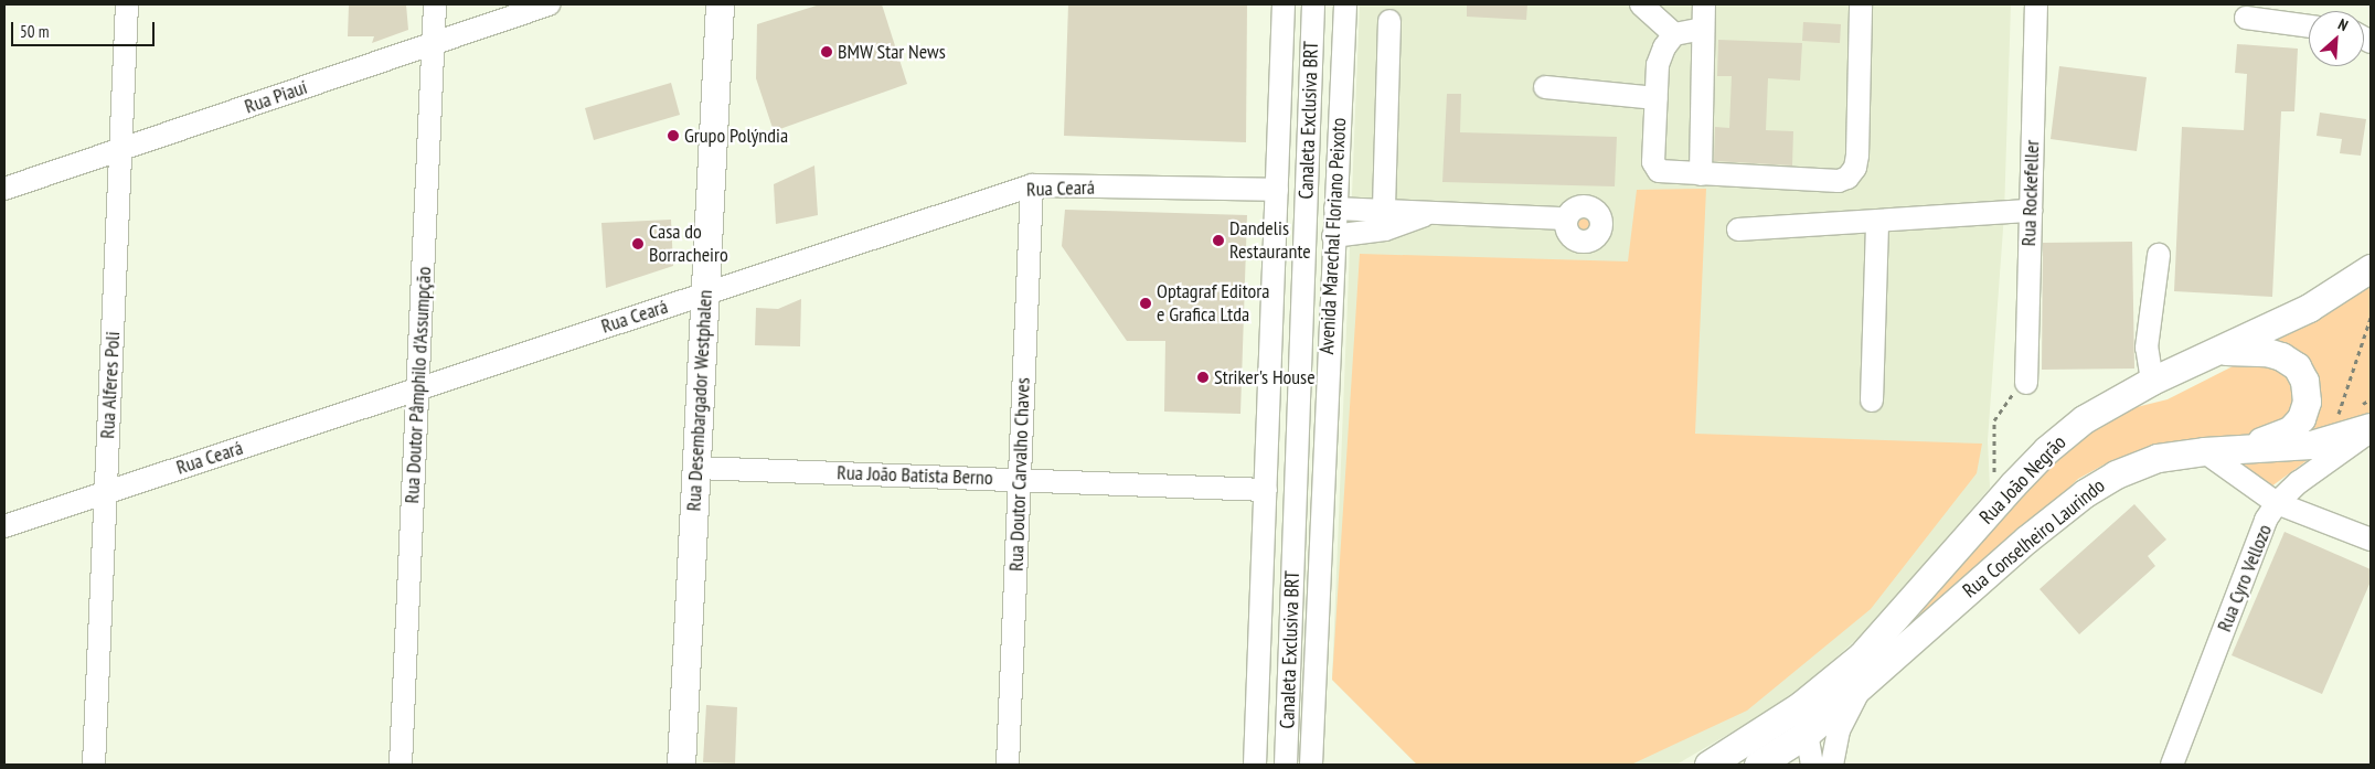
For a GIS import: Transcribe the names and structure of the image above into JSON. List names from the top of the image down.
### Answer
{
  "streets": {
    "main road": ["Rua Desembargador Westphalen", "Rua João Negrão", "Rua Conselheiro Laurindo"],
    "street": [
      "Rua Piauí",
      "Canaleta Exclusiva BRT",
      "Rua Ceará",
      "Rua Rockefeller",
      "Avenida Marechal Floriano Peixoto",
      "Rua Alferes Poli",
      "Rua Doutor Pâmphilo d'Assumpção",
      "Rua Doutor Carvalho Chaves",
      "Rua João Batista Berno",
      "Rua Cyro Vellozo"
    ]
  },
  "crossings": [
    ["Rua Piauí", "Rua Alferes Poli"],
    ["Rua Piauí", "Rua Doutor Pâmphilo d'Assumpção"],
    ["Canaleta Exclusiva BRT", "Avenida Marechal Floriano Peixoto"],
    ["Rua Ceará", "Rua Alferes Poli"],
    ["Rua Ceará", "Rua Desembargador Westphalen"],
    ["Rua Ceará", "Rua Doutor Carvalho Chaves"],
    ["Rua Desembargador Westphalen", "Rua João Batista Berno"],
    ["Rua Doutor Carvalho Chaves", "Rua João Batista Berno"],
    ["Rua Conselheiro Laurindo", "Rua Cyro Vellozo"]
  ],
  "places": [
    "BMW Star News",
    "Grupo Polýndia",
    "Dandelis Restaurante",
    "Casa do Borracheiro",
    "Optagraf Editora e Grafica Ltda",
    "Striker's House"
  ],
  "scale_bar": "50 m",
  "north": "top right"
}
